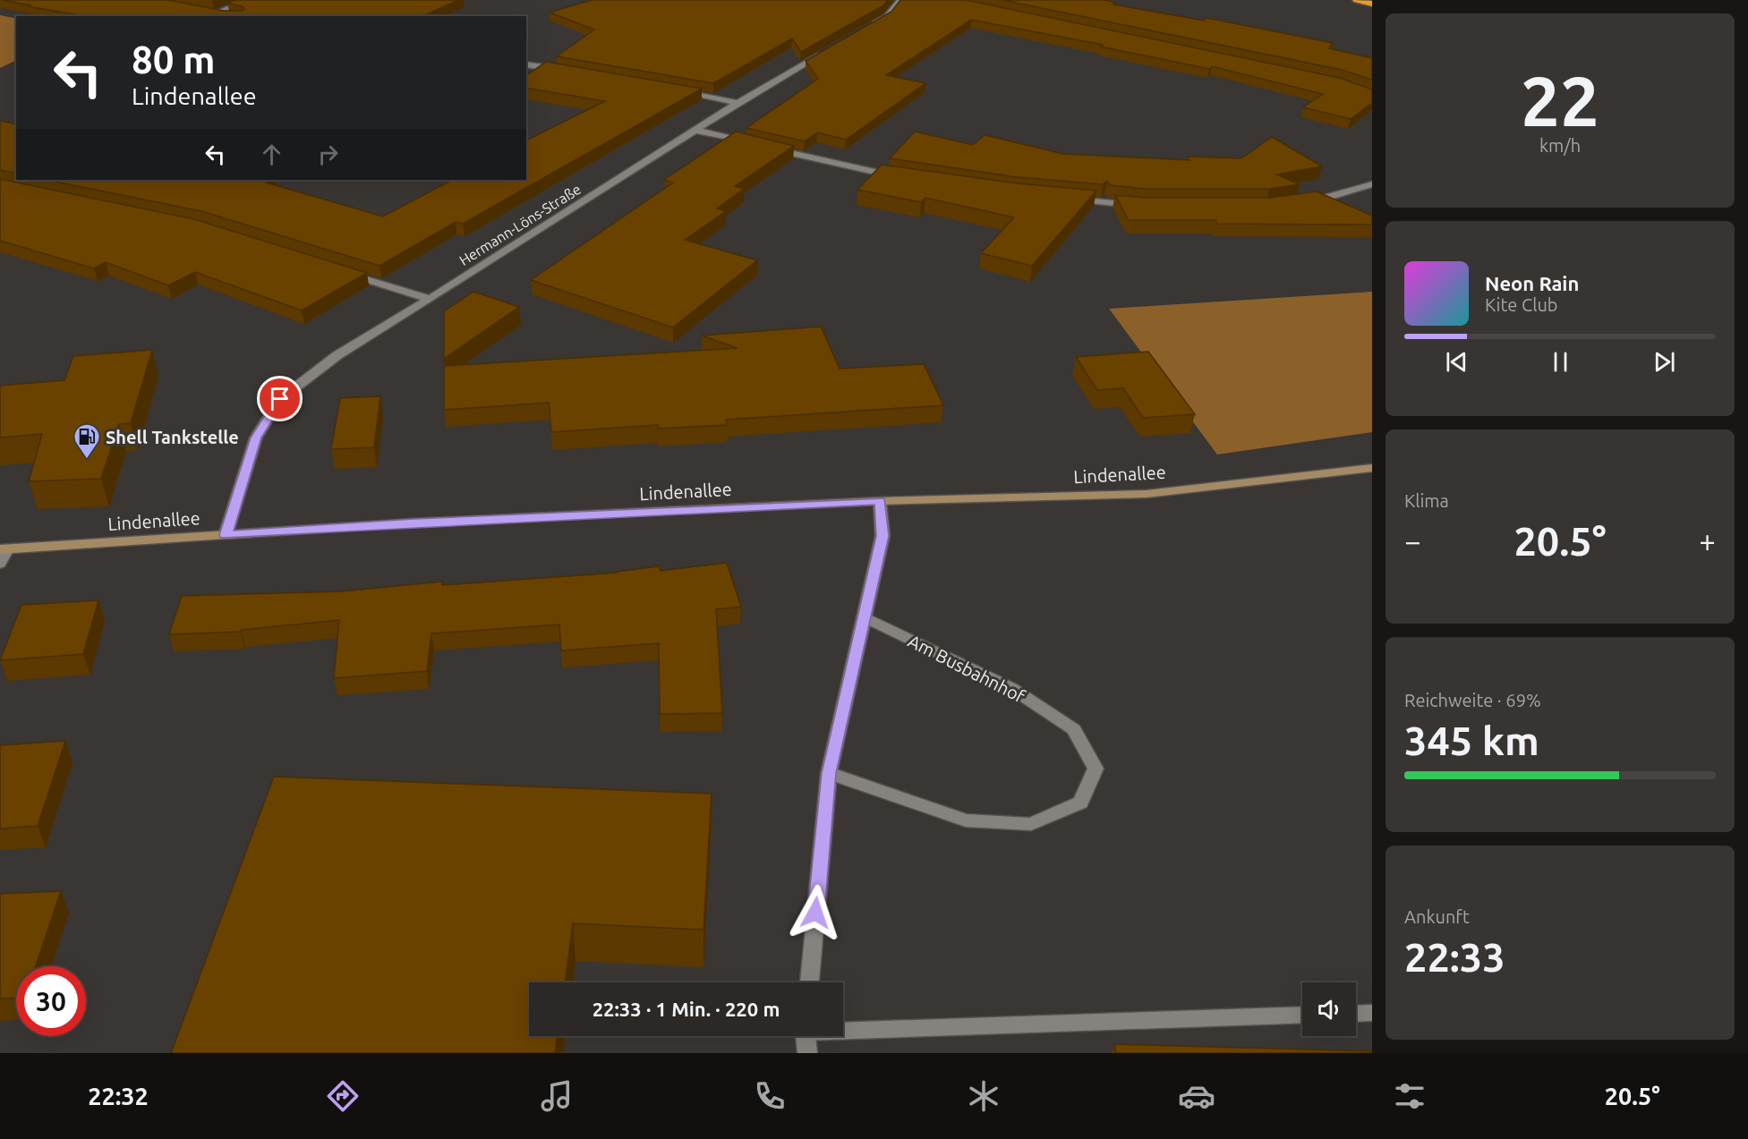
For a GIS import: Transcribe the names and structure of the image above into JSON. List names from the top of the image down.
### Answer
{
  "streets": {
    "street": ["Hermann-Löns-Straße", "Lindenallee", "Am Busbahnhof"]
  },
  "crossings": [
    ["Hermann-Löns-Straße", "Lindenallee"]
  ],
  "places": {
    "fuel station": ["Shell Tankstelle"]
  },
  "page": {
    "tile": [
      ["22", "km/h"],
      "Klima",
      ["Reichweite · 69%", "345 km"],
      ["Ankunft", "22:33"]
    ],
    "turn": ["80 m", "Lindenallee"],
    "song": ["Neon Rain", "Kite Club"],
    "heat": ["−", "20.5°", "+"],
    "limit": "30",
    "trip": "22:33 · 1 Min. · 220 m",
    "tabs": ["22:32", "20.5°"]
  }
}
